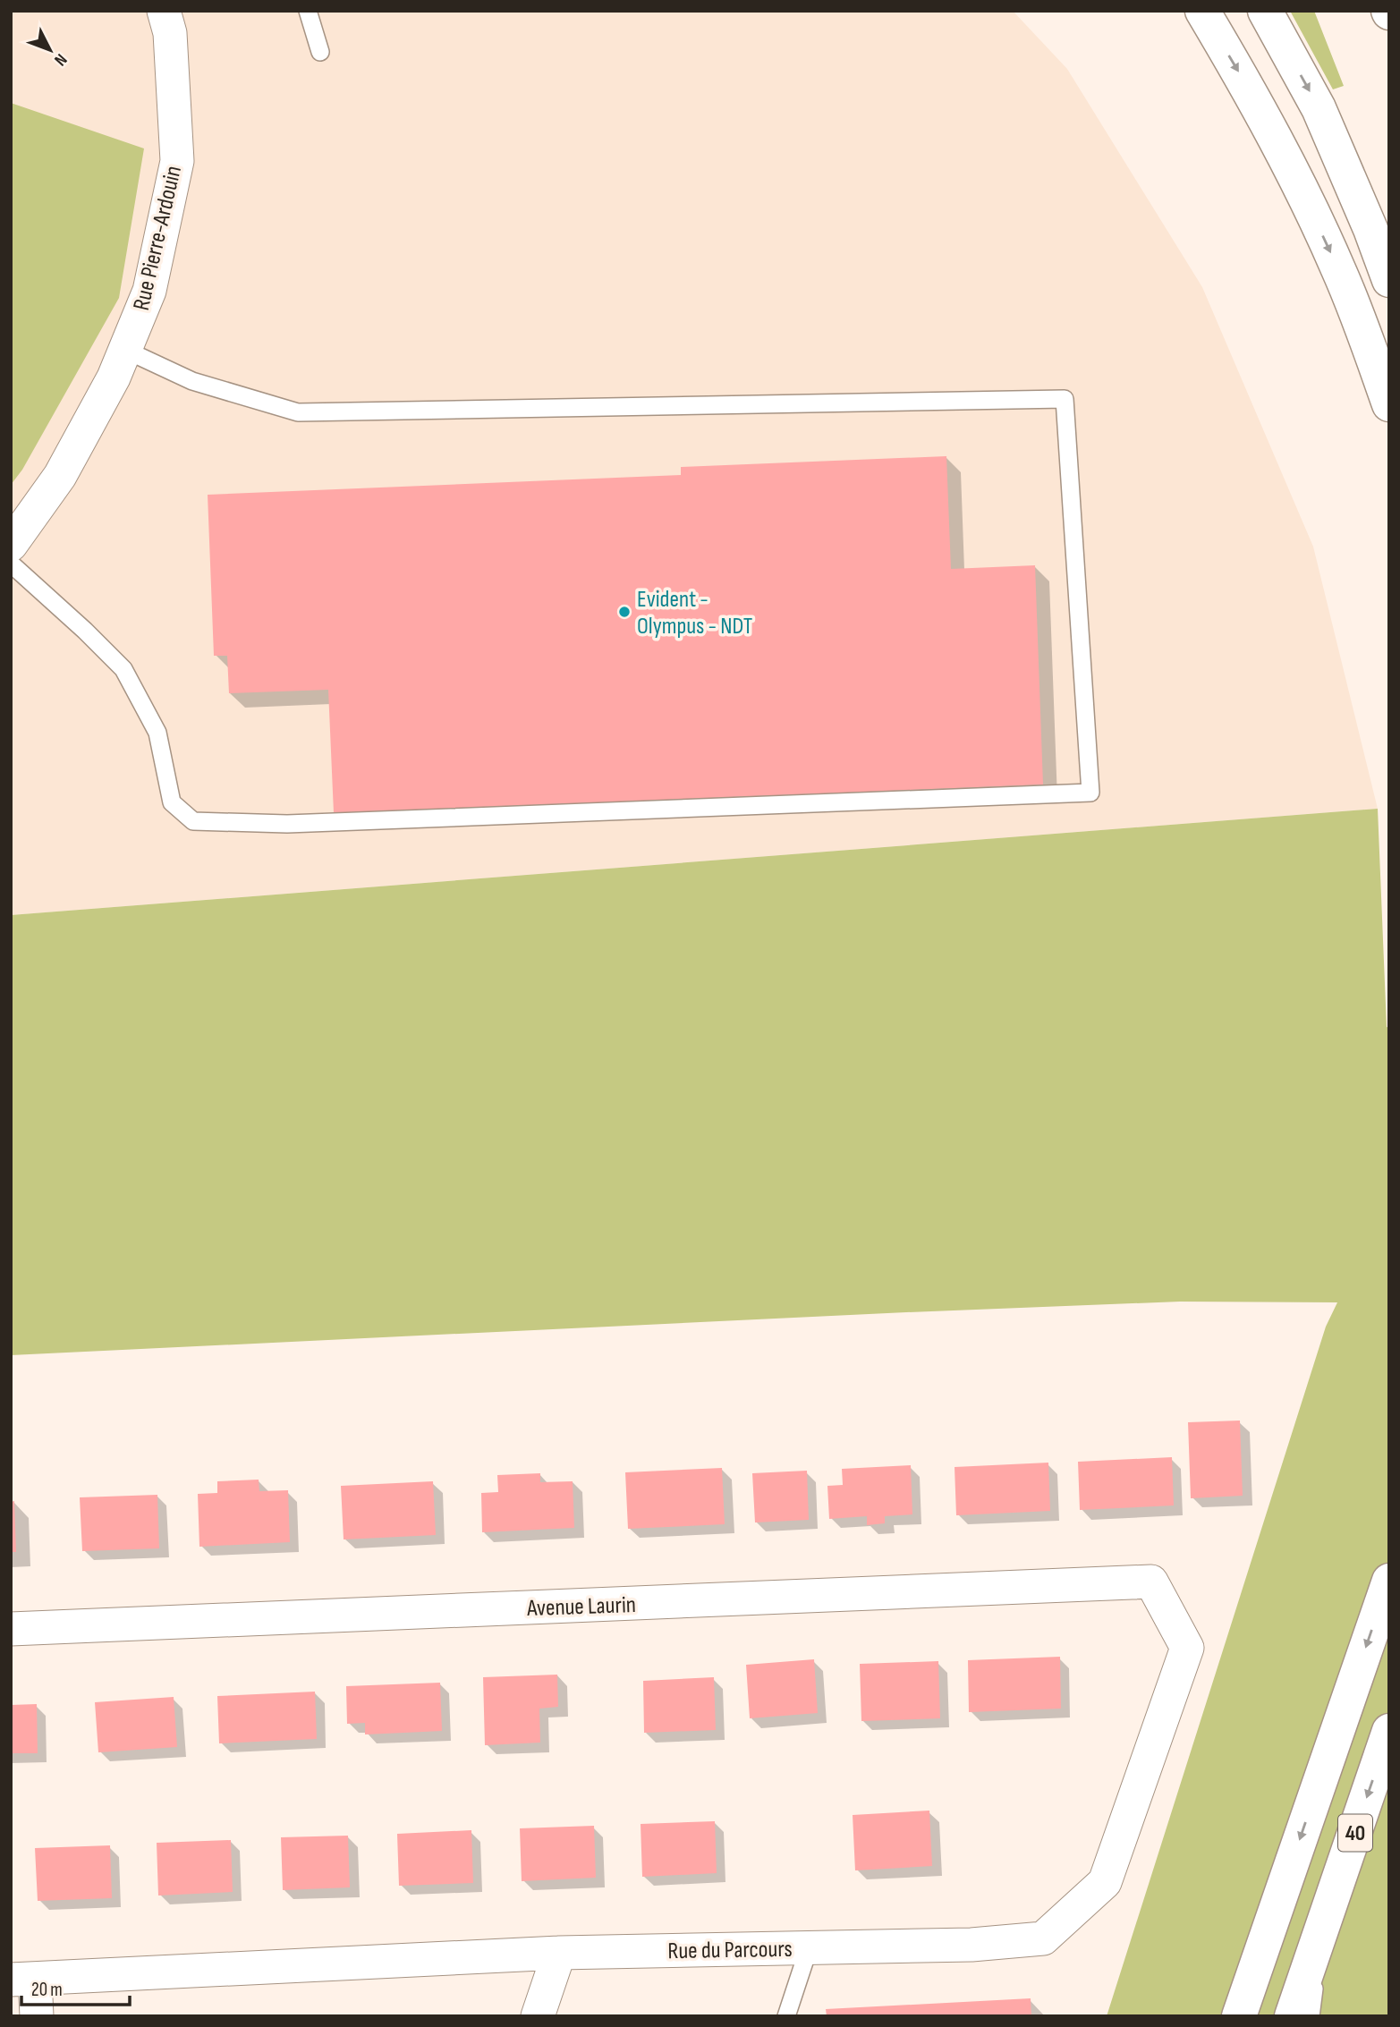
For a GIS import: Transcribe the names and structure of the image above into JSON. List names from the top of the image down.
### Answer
{
  "streets": {
    "highway": ["40"],
    "street": ["Rue Pierre-Ardouin", "Avenue Laurin", "Rue du Parcours"]
  },
  "crossings": [
    ["Avenue Laurin", "Rue du Parcours"]
  ],
  "places": ["Evident - Olympus - NDT"],
  "scale_bar": "20 m",
  "north": "bottom right"
}
